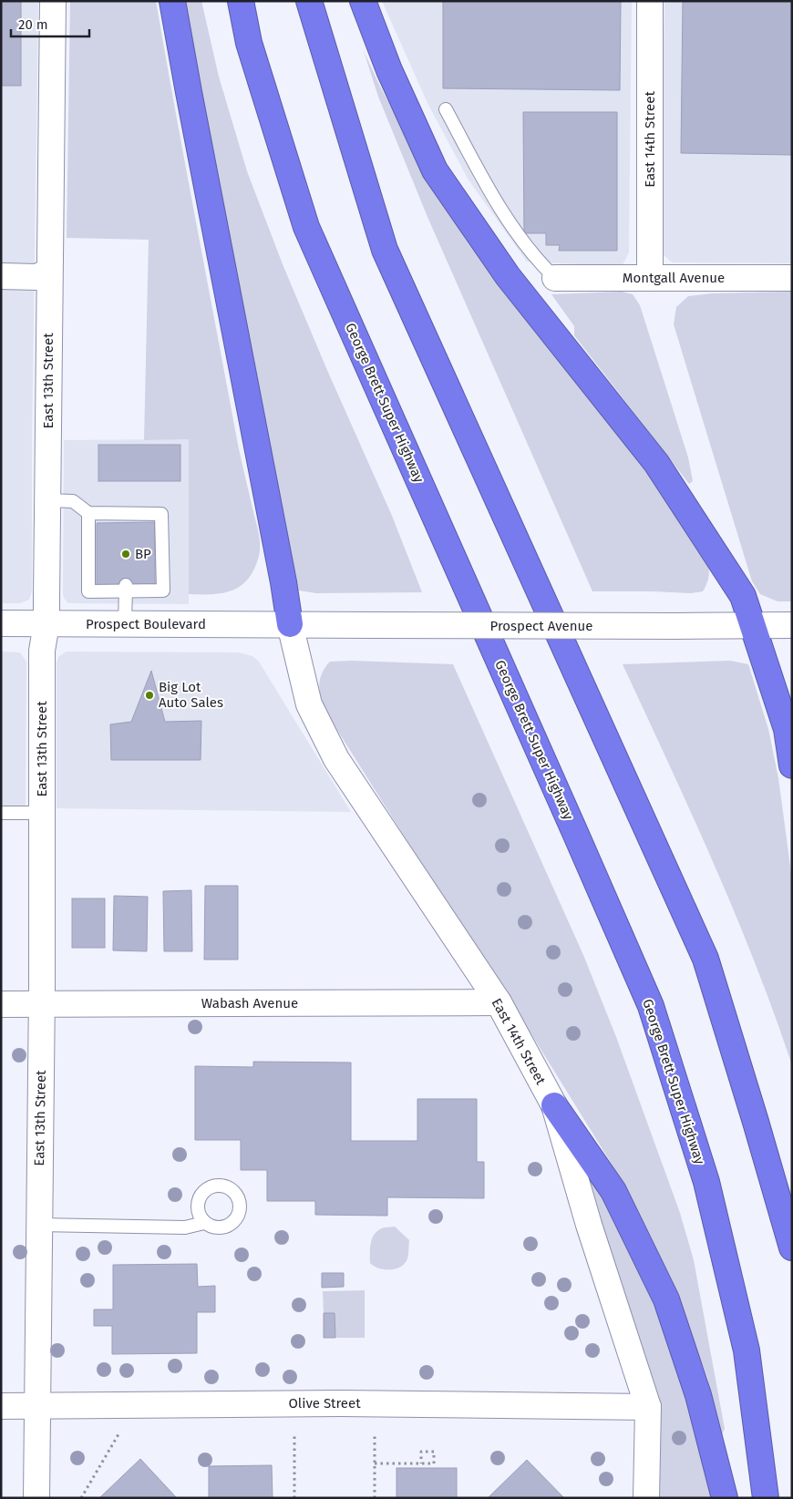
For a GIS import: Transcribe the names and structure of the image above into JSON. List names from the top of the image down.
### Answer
{
  "streets": {
    "highway": ["George Brett Super Highway"],
    "street": [
      "East 14th Street",
      "Montgall Avenue",
      "East 13th Street",
      "Prospect Boulevard",
      "Prospect Avenue",
      "Wabash Avenue",
      "Olive Street"
    ]
  },
  "crossings": [
    ["East 14th Street", "Montgall Avenue"],
    ["East 14th Street", "Prospect Boulevard"],
    ["East 14th Street", "Prospect Avenue"],
    ["East 14th Street", "Wabash Avenue"],
    ["East 14th Street", "Olive Street"],
    ["East 13th Street", "Prospect Boulevard"],
    ["East 13th Street", "Wabash Avenue"],
    ["East 13th Street", "Olive Street"],
    ["Prospect Boulevard", "Prospect Avenue"]
  ],
  "places": ["BP", "Big Lot Auto Sales"],
  "scale_bar": "20 m"
}
